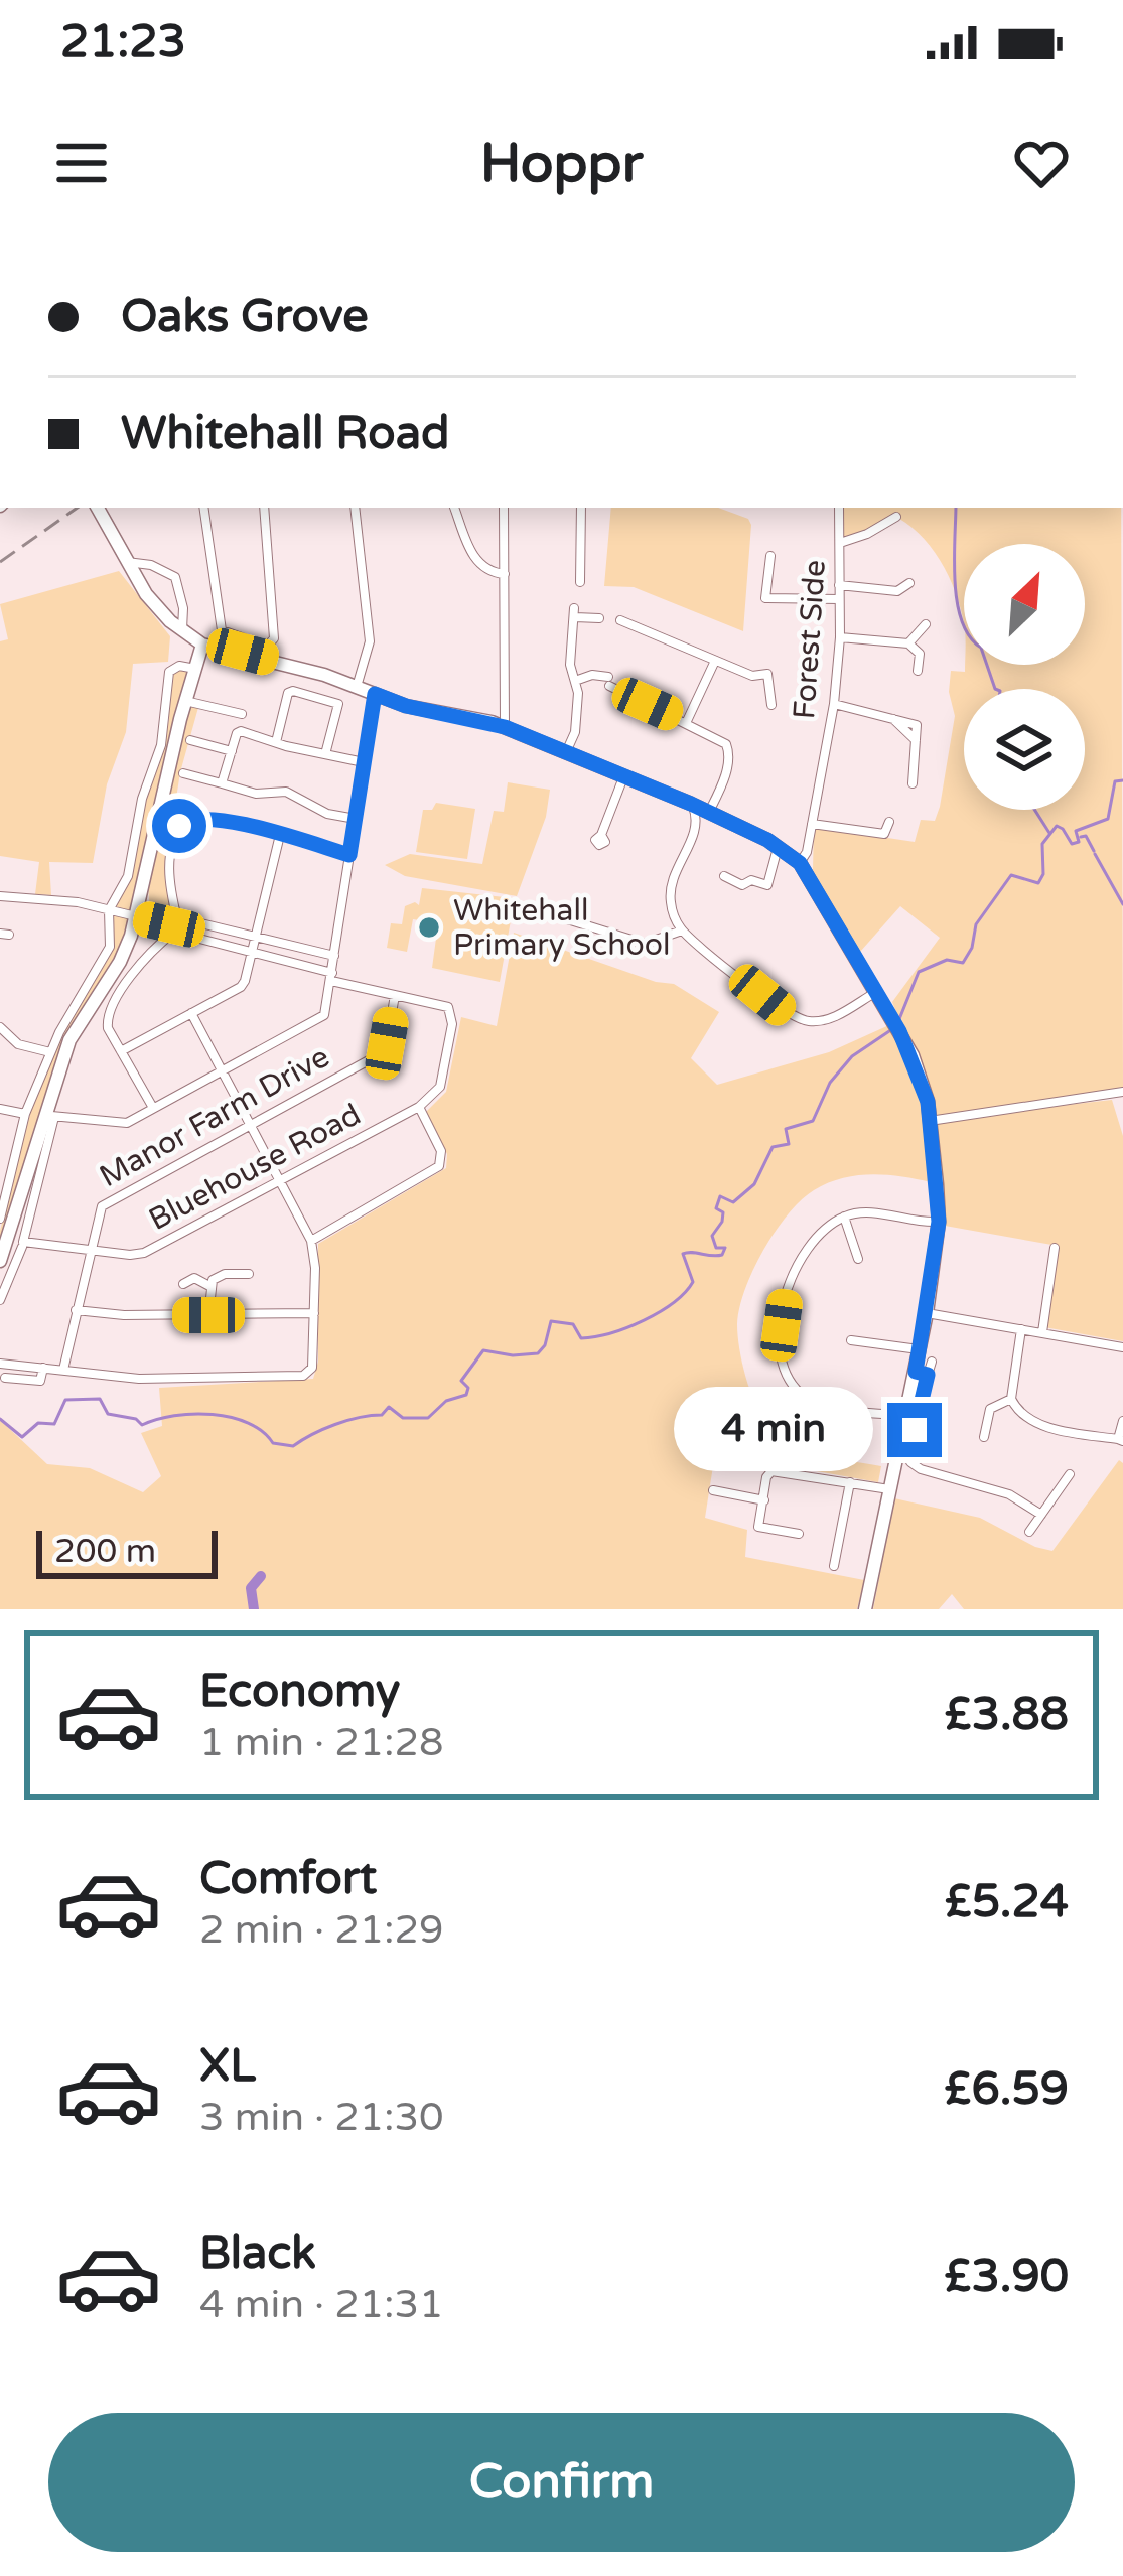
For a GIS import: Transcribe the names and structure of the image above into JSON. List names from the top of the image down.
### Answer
{
  "streets": {
    "street": ["Forest Side", "Manor Farm Drive", "Bluehouse Road"]
  },
  "crossings": [
    ["Manor Farm Drive", "Bluehouse Road"]
  ],
  "places": ["Whitehall Primary School"],
  "scale_bar": "200 m",
  "north": "top right",
  "page": {
    "status": "21:23",
    "header": "Hoppr",
    "banner": ["Oaks Grove", "Whitehall Road"],
    "bubble": "4 min",
    "scale": "200 m",
    "list": [
      {
        "name": "Economy",
        "note": "1 min · 21:28",
        "value": "£3.88"
      },
      {
        "name": "Comfort",
        "note": "2 min · 21:29",
        "value": "£5.24"
      },
      {
        "name": "XL",
        "note": "3 min · 21:30",
        "value": "£6.59"
      },
      {
        "name": "Black",
        "note": "4 min · 21:31",
        "value": "£3.90"
      }
    ],
    "buttons": "Confirm"
  }
}
